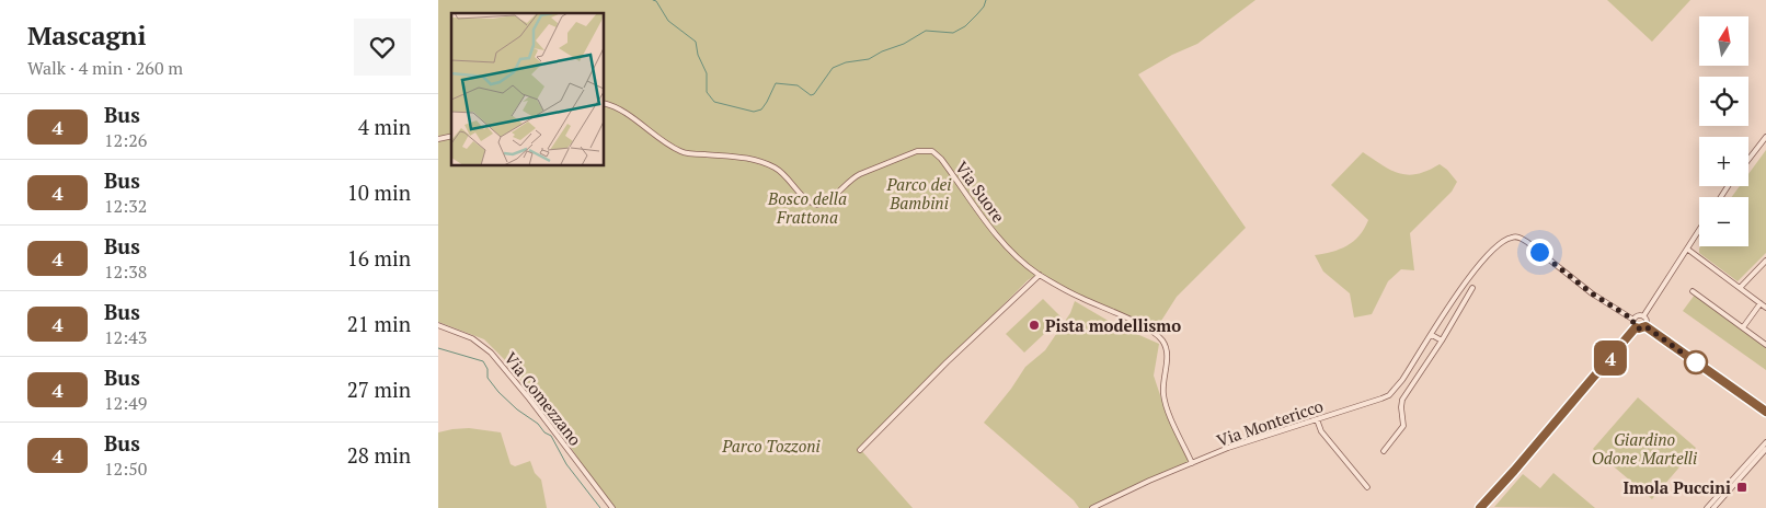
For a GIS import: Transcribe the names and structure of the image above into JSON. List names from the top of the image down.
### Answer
{
  "streets": {
    "street": ["Via Suore", "Via Comezzano", "Via Montericco"]
  },
  "crossings": [
    ["Via Suore", "Via Montericco"]
  ],
  "parks": [
    "Parco dei Bambini",
    "Bosco della Frattona",
    "Giardino Odone Martelli",
    "Parco Tozzoni"
  ],
  "places": {
    "other": ["Pista modellismo"],
    "transit": ["Imola Puccini"]
  },
  "lines": ["bus line 4"],
  "north": "top",
  "page": {
    "heading": ["Mascagni", "Walk · 4 min · 260 m"],
    "on_map": "4",
    "map_buttons": ["+", "−"],
    "list": [
      {
        "mark": "4",
        "name": "Bus",
        "note": "12:26",
        "value": "4 min"
      },
      {
        "mark": "4",
        "name": "Bus",
        "note": "12:32",
        "value": "10 min"
      },
      {
        "mark": "4",
        "name": "Bus",
        "note": "12:38",
        "value": "16 min"
      },
      {
        "mark": "4",
        "name": "Bus",
        "note": "12:43",
        "value": "21 min"
      },
      {
        "mark": "4",
        "name": "Bus",
        "note": "12:49",
        "value": "27 min"
      },
      {
        "mark": "4",
        "name": "Bus",
        "note": "12:50",
        "value": "28 min"
      }
    ]
  }
}
